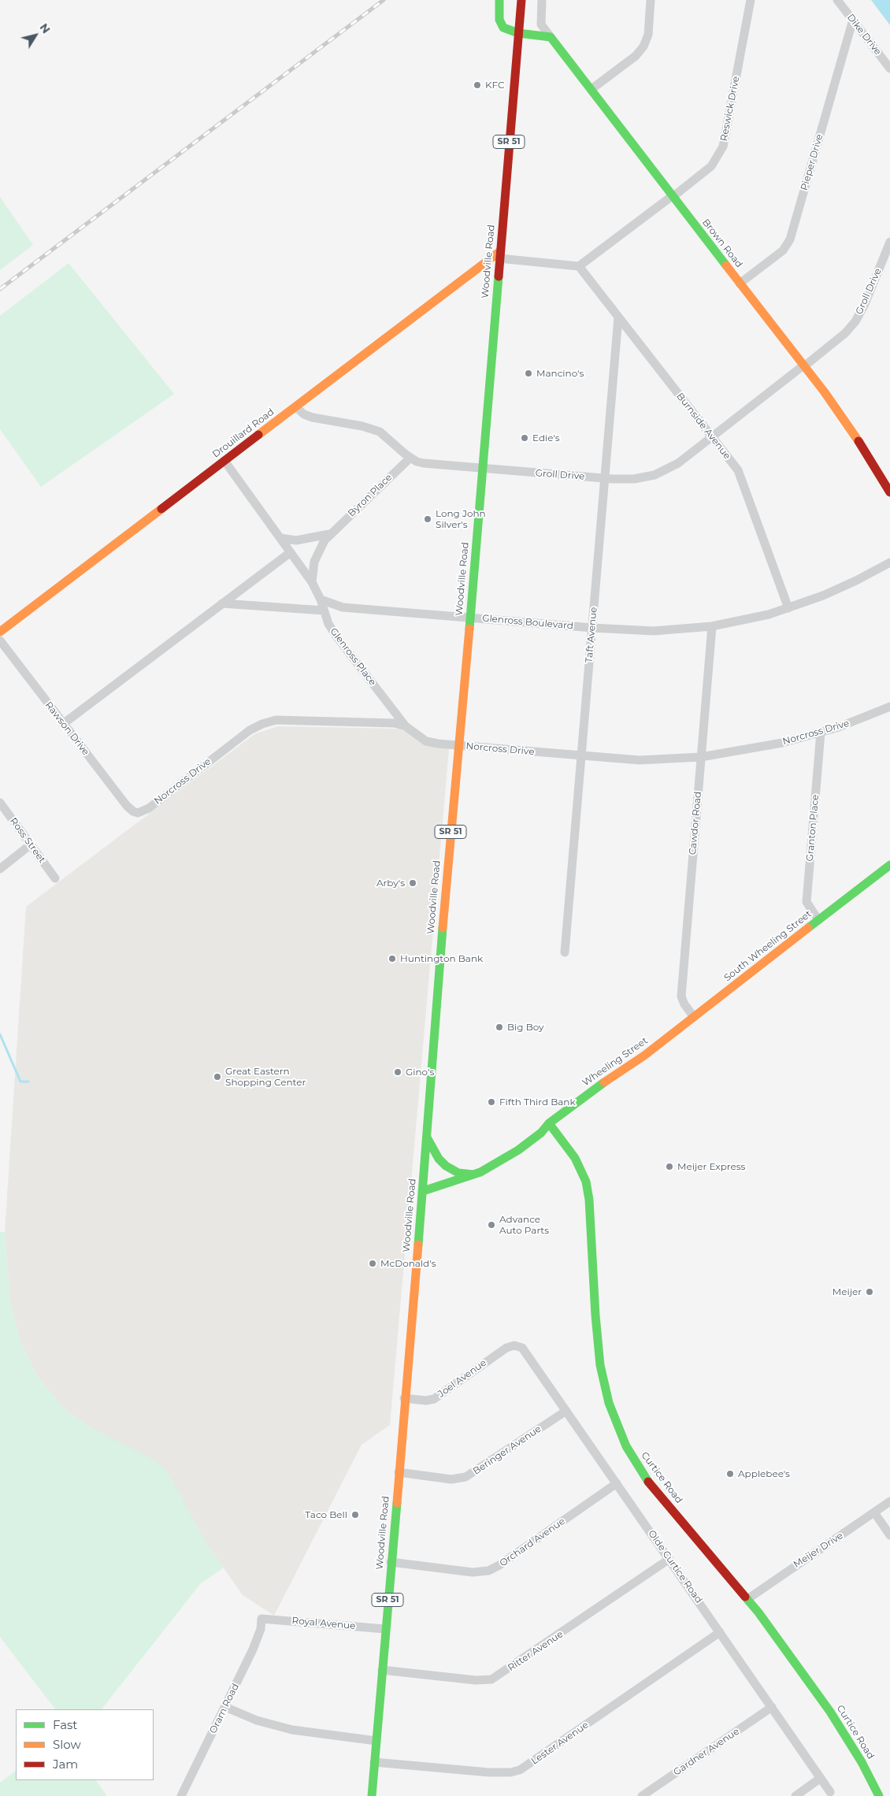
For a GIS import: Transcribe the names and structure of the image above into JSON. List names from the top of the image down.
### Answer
{
  "streets": {
    "street": [
      "Dike Drive",
      "Reswick Drive",
      "SR 51",
      "Pieper Drive",
      "Brown Road",
      "Woodville Road",
      "Groll Drive",
      "Burnside Avenue",
      "Drouillard Road",
      "Byron Place",
      "Glenross Boulevard",
      "Taft Avenue",
      "Glenross Place",
      "Rawson Drive",
      "Norcross Drive",
      "Cawdor Road",
      "Granton Place",
      "Ross Street",
      "South Wheeling Street",
      "Wheeling Street",
      "Joel Avenue",
      "Beringer Avenue",
      "Curtice Road",
      "Orchard Avenue",
      "Meijer Drive",
      "Olde Curtice Road",
      "Royal Avenue",
      "Ritter Avenue",
      "Oram Road",
      "Lester Avenue",
      "Gardner Avenue"
    ]
  },
  "crossings": [
    ["Dike Drive", "Pieper Drive"],
    ["Reswick Drive", "Brown Road"],
    ["Reswick Drive", "Burnside Avenue"],
    ["Pieper Drive", "Brown Road"],
    ["Brown Road", "Groll Drive"],
    ["Woodville Road", "Groll Drive"],
    ["Woodville Road", "Drouillard Road"],
    ["Woodville Road", "Glenross Boulevard"],
    ["Woodville Road", "Norcross Drive"],
    ["Woodville Road", "Wheeling Street"],
    ["Woodville Road", "Joel Avenue"],
    ["Woodville Road", "Beringer Avenue"],
    ["Woodville Road", "Orchard Avenue"],
    ["Woodville Road", "Royal Avenue"],
    ["Woodville Road", "Ritter Avenue"],
    ["Woodville Road", "Lester Avenue"],
    ["Groll Drive", "Burnside Avenue"],
    ["Groll Drive", "Drouillard Road"],
    ["Groll Drive", "Byron Place"],
    ["Groll Drive", "Taft Avenue"],
    ["Burnside Avenue", "Glenross Boulevard"],
    ["Burnside Avenue", "Taft Avenue"],
    ["Glenross Boulevard", "Taft Avenue"],
    ["Glenross Boulevard", "Cawdor Road"],
    ["Taft Avenue", "Norcross Drive"],
    ["Glenross Place", "Norcross Drive"],
    ["Rawson Drive", "Norcross Drive"],
    ["Norcross Drive", "Cawdor Road"],
    ["Norcross Drive", "Granton Place"],
    ["Cawdor Road", "South Wheeling Street"],
    ["Granton Place", "South Wheeling Street"],
    ["South Wheeling Street", "Wheeling Street"],
    ["Wheeling Street", "Curtice Road"],
    ["Joel Avenue", "Olde Curtice Road"],
    ["Beringer Avenue", "Olde Curtice Road"],
    ["Curtice Road", "Meijer Drive"],
    ["Orchard Avenue", "Olde Curtice Road"],
    ["Olde Curtice Road", "Ritter Avenue"],
    ["Olde Curtice Road", "Lester Avenue"],
    ["Olde Curtice Road", "Gardner Avenue"],
    ["Royal Avenue", "Oram Road"]
  ],
  "places": [
    "KFC",
    "Mancino's",
    "Edie's",
    "Long John Silver's",
    "Arby's",
    "Huntington Bank",
    "Big Boy",
    "Gino's",
    "Great Eastern Shopping Center",
    "Fifth Third Bank",
    "Meijer Express",
    "Advance Auto Parts",
    "McDonald's",
    "Meijer",
    "Applebee's",
    "Taco Bell"
  ],
  "legend": ["Fast", "Slow", "Jam"],
  "north": "top right"
}
